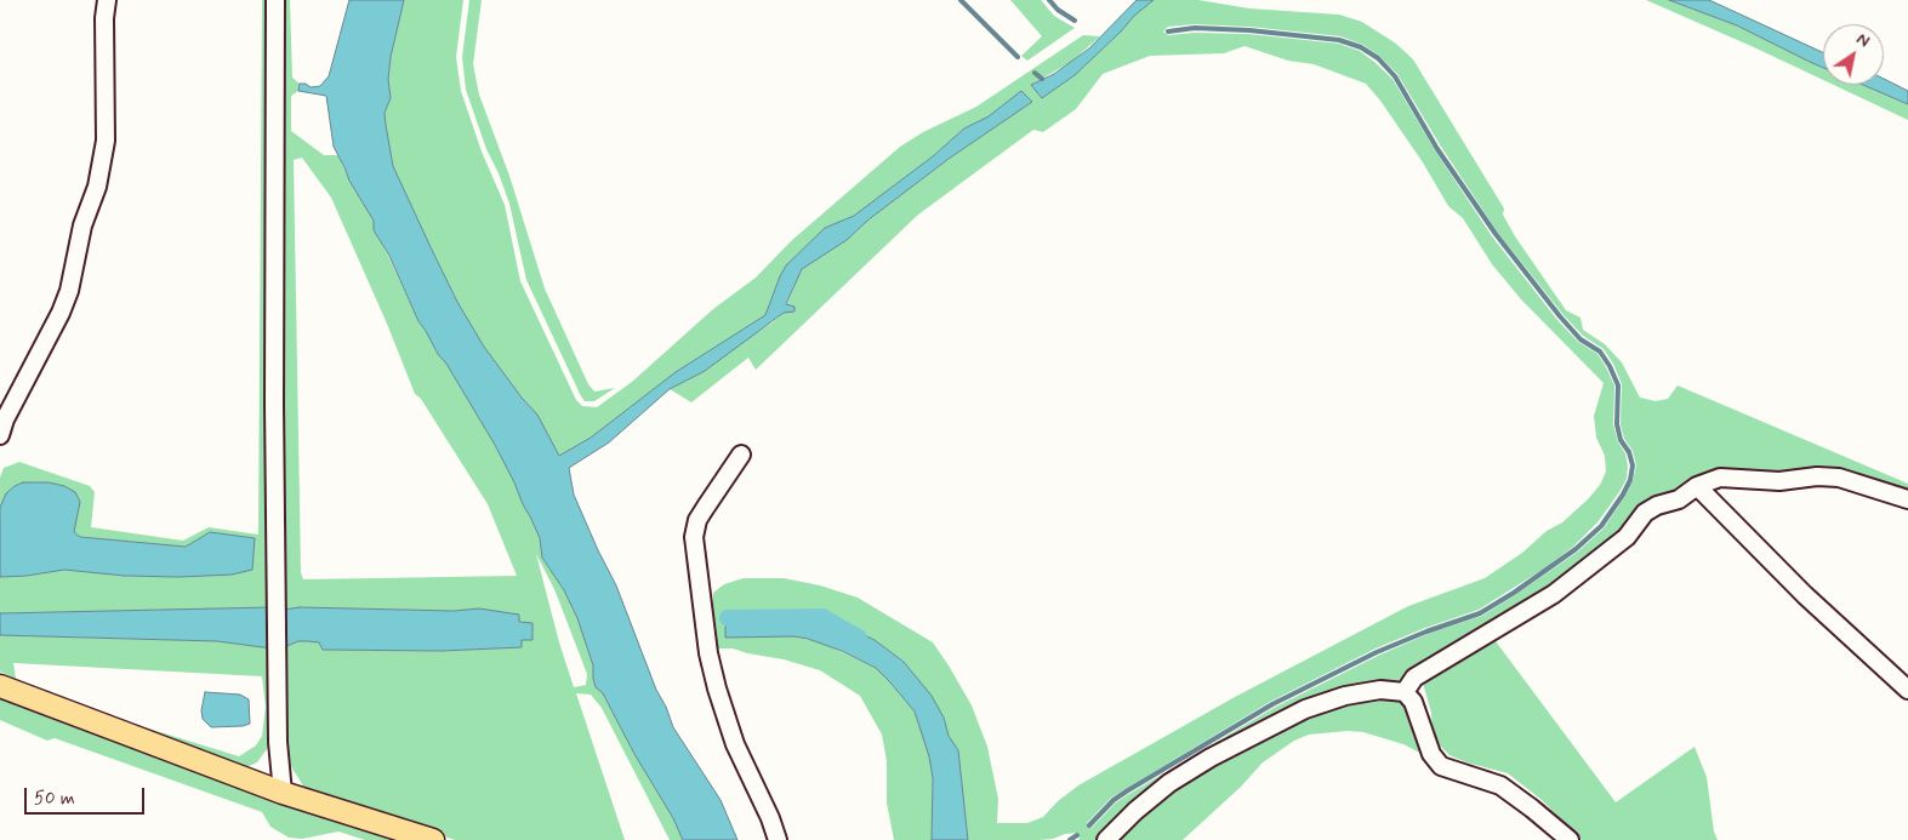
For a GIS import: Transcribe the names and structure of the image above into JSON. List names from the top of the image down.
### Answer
{
  "scale_bar": "50 m",
  "north": "top right"
}
